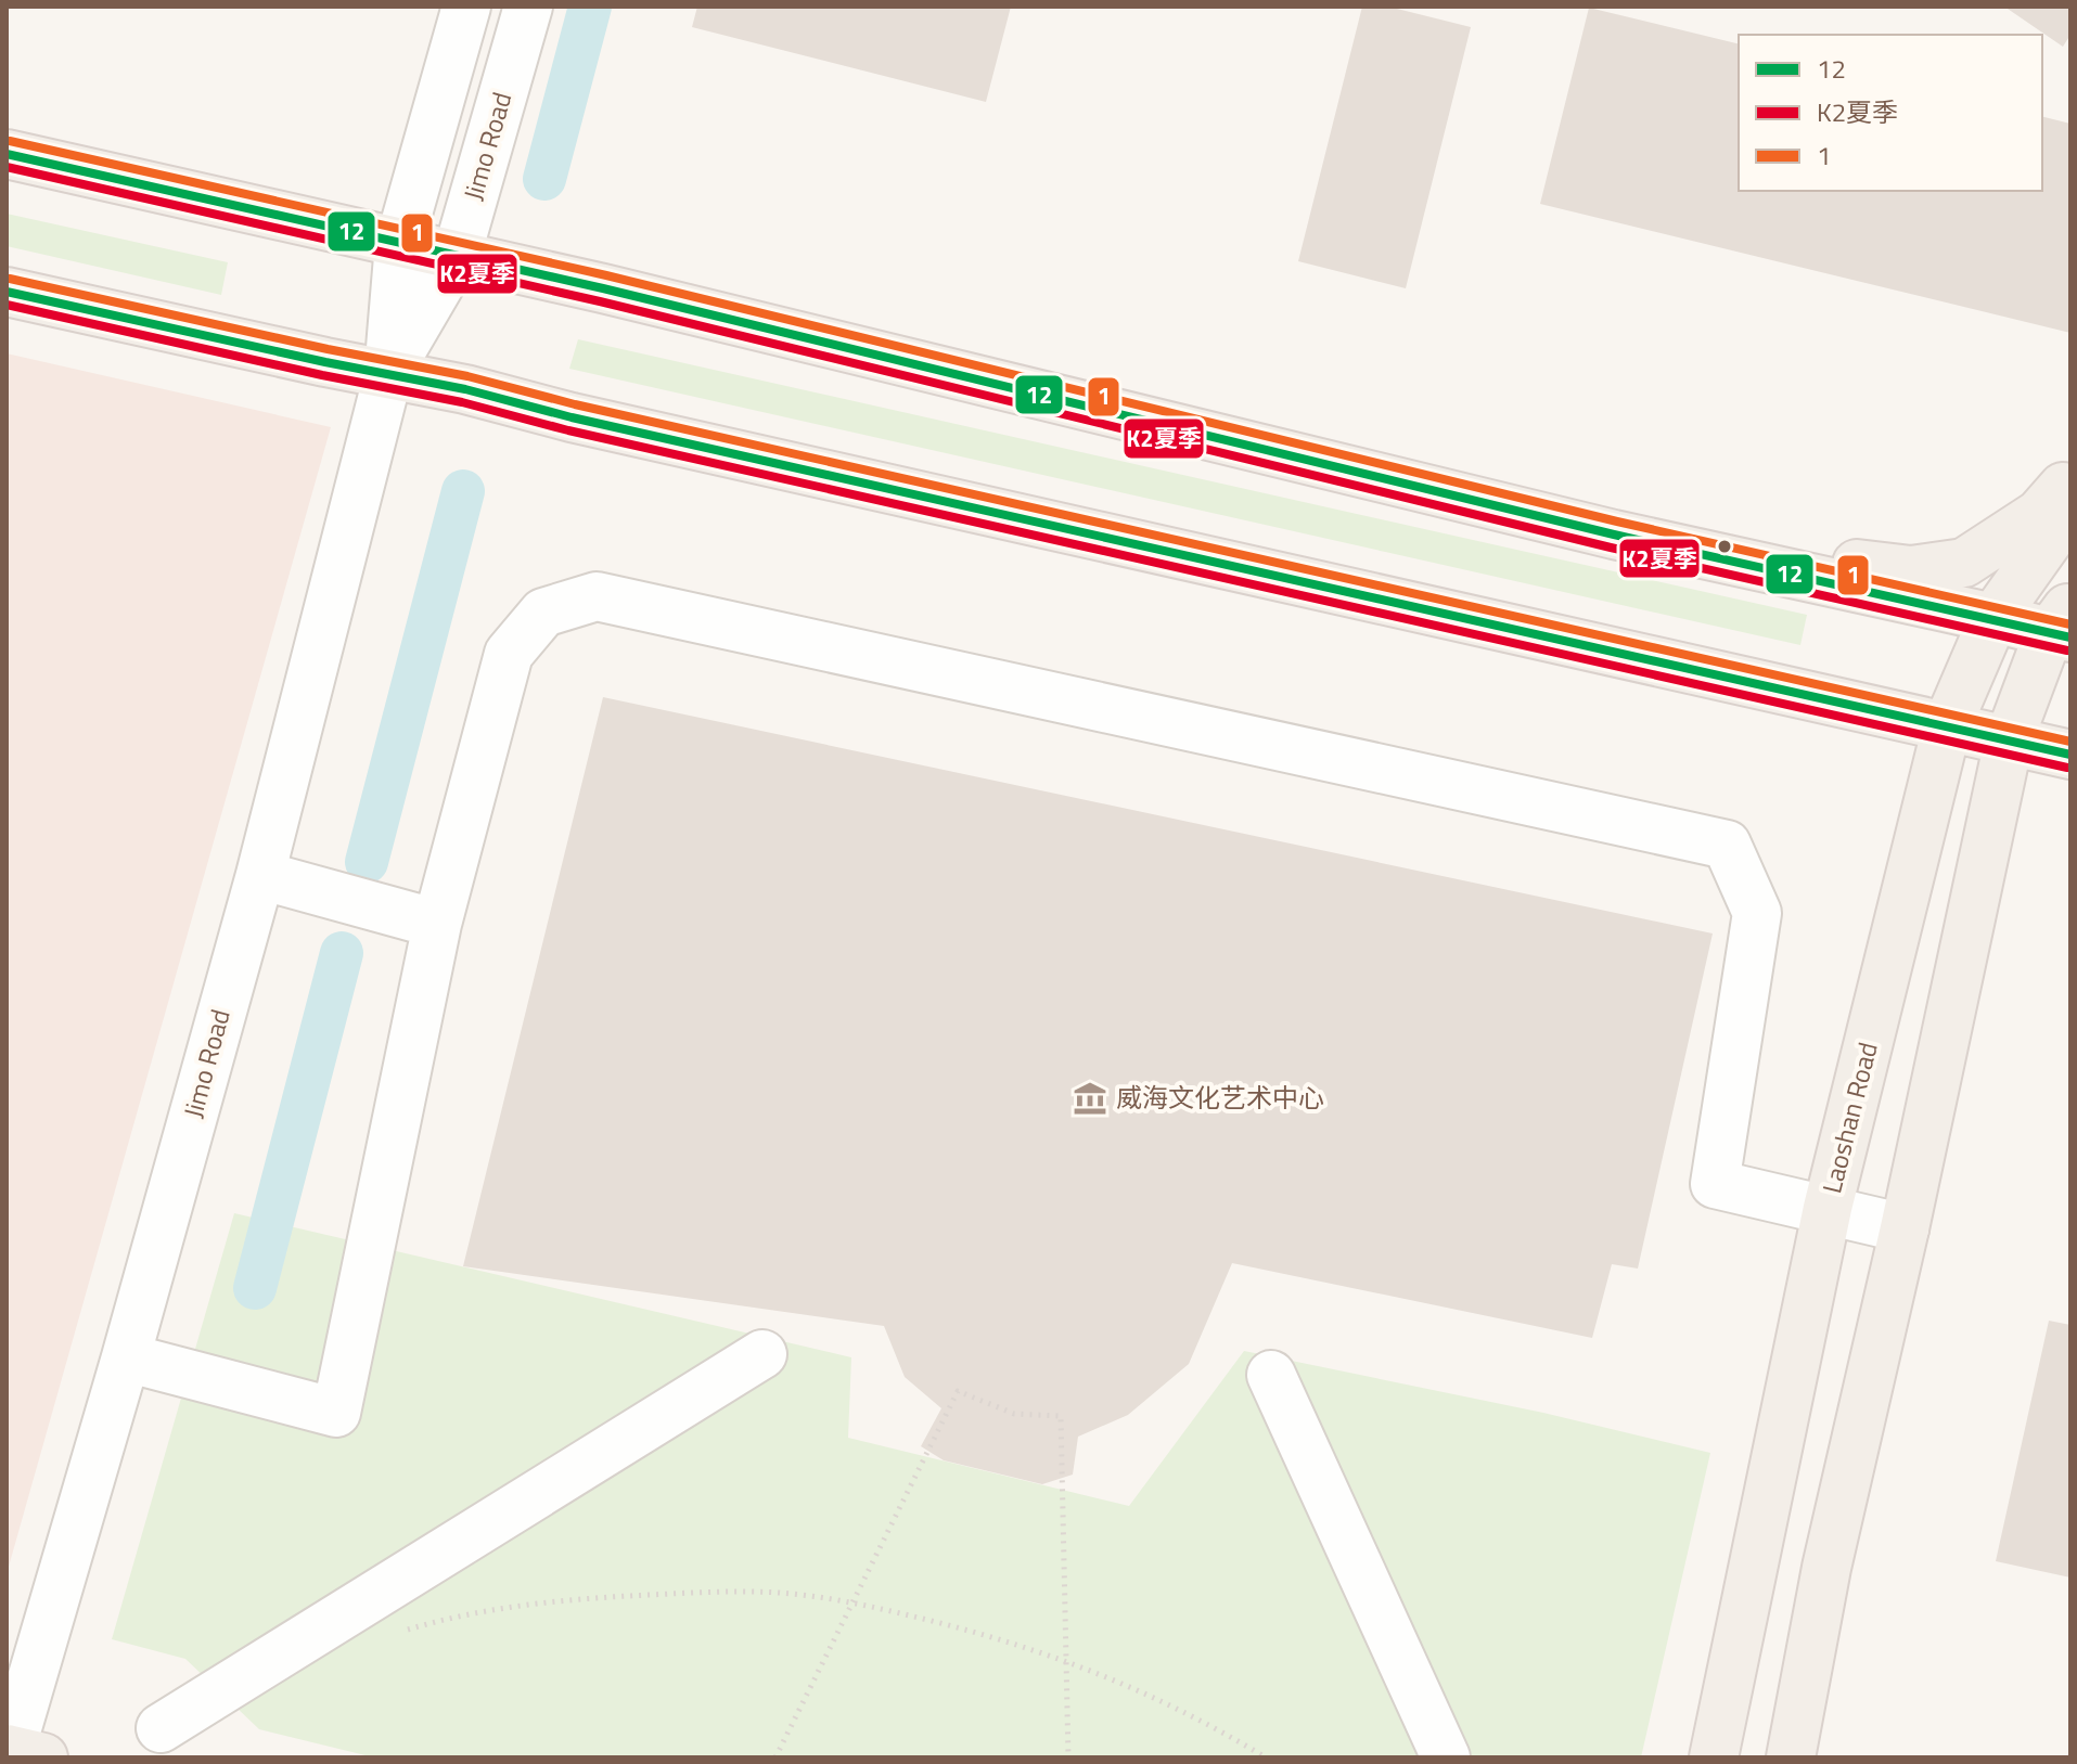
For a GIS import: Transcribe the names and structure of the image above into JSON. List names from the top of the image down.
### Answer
{
  "streets": {
    "main road": ["Laoshan Road"],
    "street": ["Jimo Road"]
  },
  "places": {
    "museum": ["威海文化艺术中心"]
  },
  "lines": ["transit line 1", "transit line 12", "transit line K2夏季"],
  "legend": ["12", "K2夏季", "1"]
}
